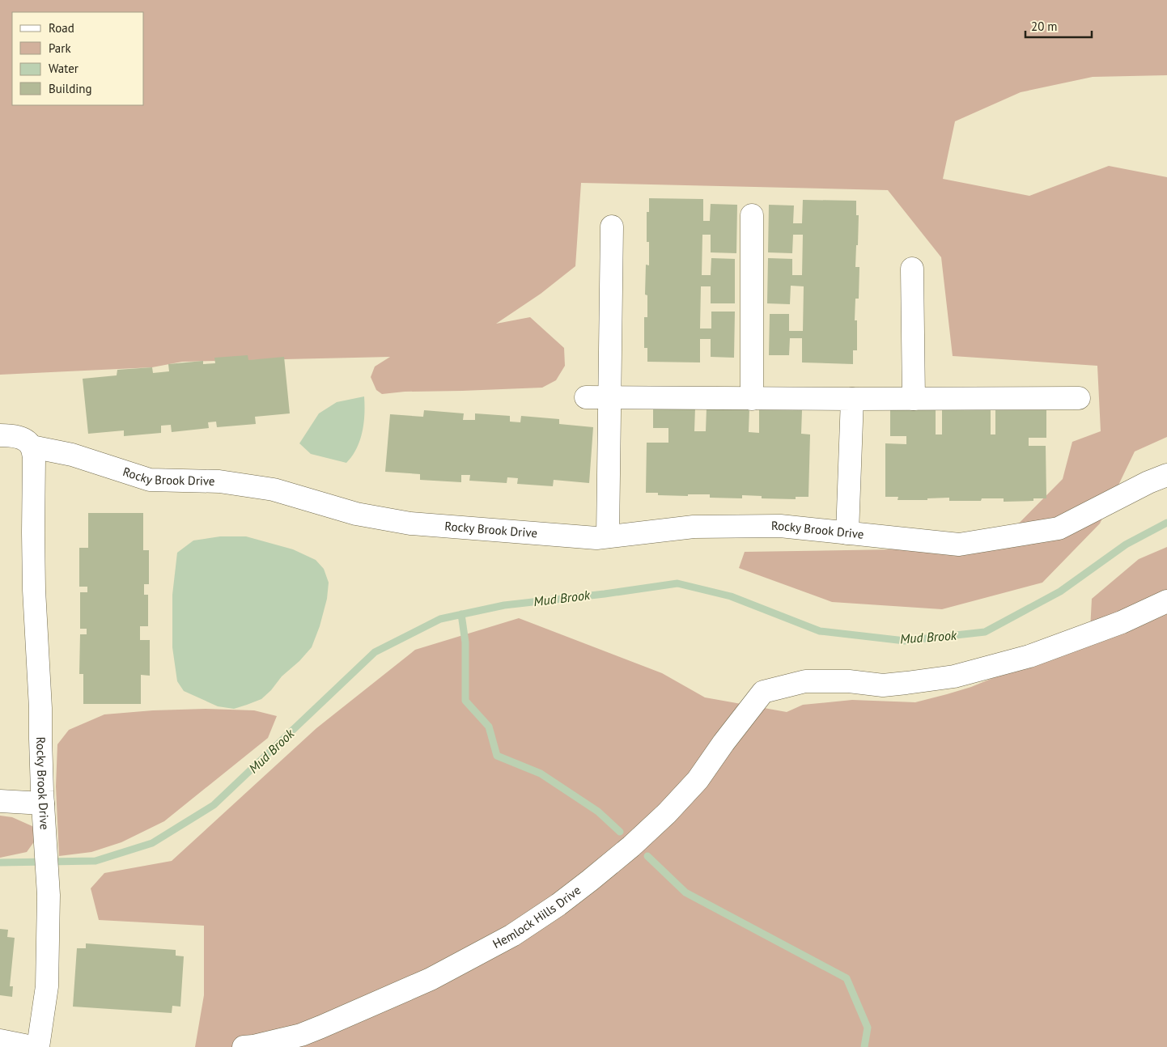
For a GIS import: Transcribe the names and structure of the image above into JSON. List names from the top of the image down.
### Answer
{
  "streets": {
    "street": ["Rocky Brook Drive", "Hemlock Hills Drive"]
  },
  "water": ["Mud Brook"],
  "legend": [
    "Road",
    "Park",
    "Water",
    "Building"
  ],
  "scale_bar": "20 m"
}
